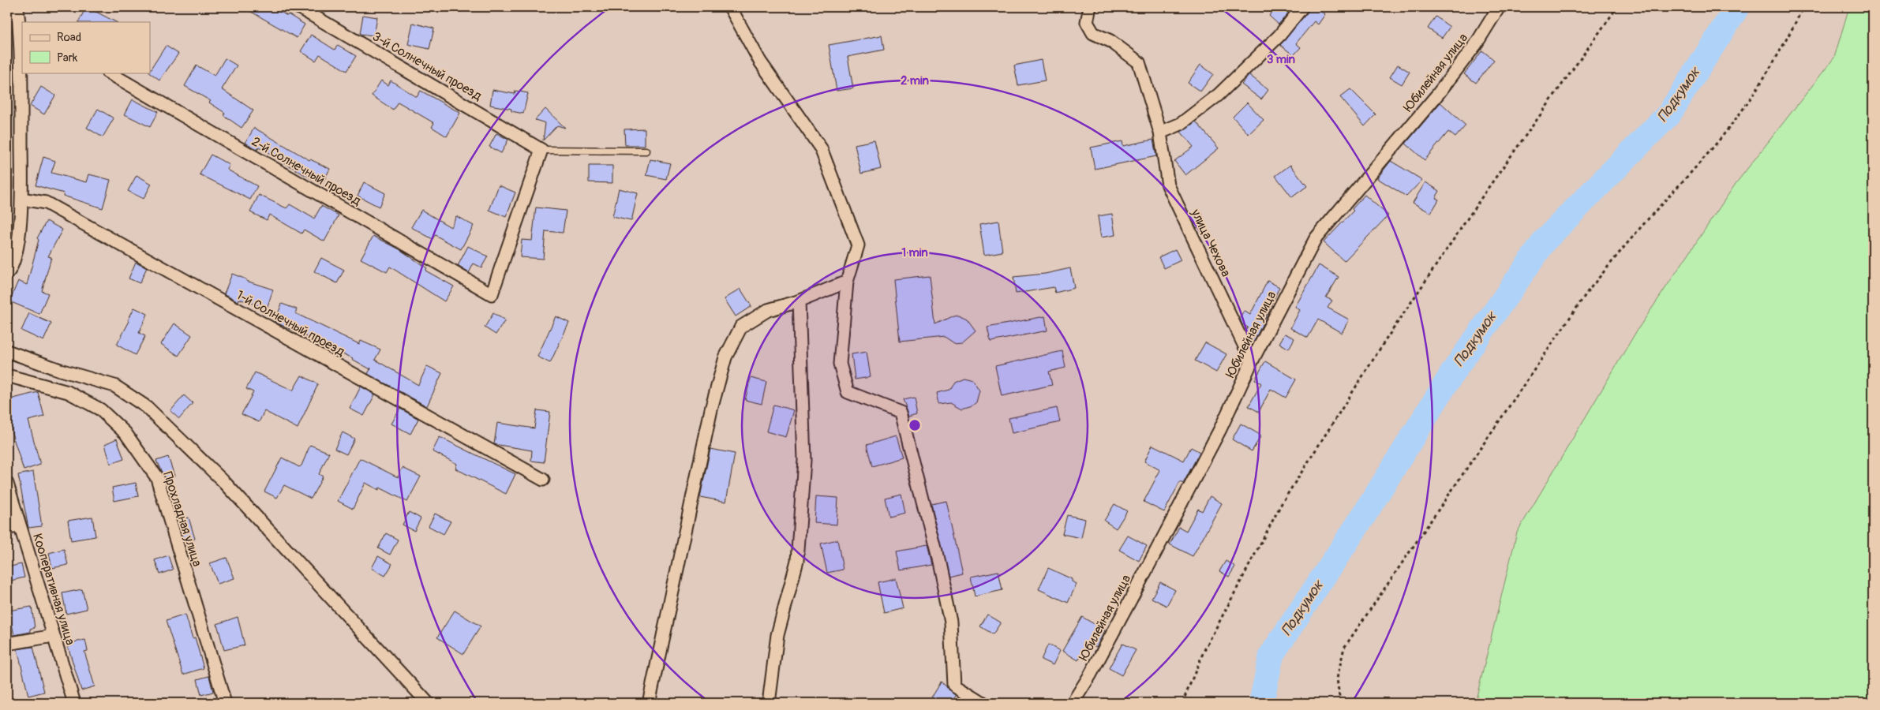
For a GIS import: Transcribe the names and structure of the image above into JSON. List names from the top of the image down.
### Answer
{
  "streets": {
    "street": [
      "3-й Солнечный проезд",
      "Юбилейная улица",
      "2-й Солнечный проезд",
      "улица Чехова",
      "1-й Солнечный проезд",
      "Прохладная улица",
      "Кооперативная улица"
    ]
  },
  "crossings": [
    ["3-й Солнечный проезд", "2-й Солнечный проезд"],
    ["Юбилейная улица", "улица Чехова"]
  ],
  "water": ["Подкумок"],
  "legend": ["Road", "Park"],
  "rings": ["3 min", "2 min", "1 min"]
}
